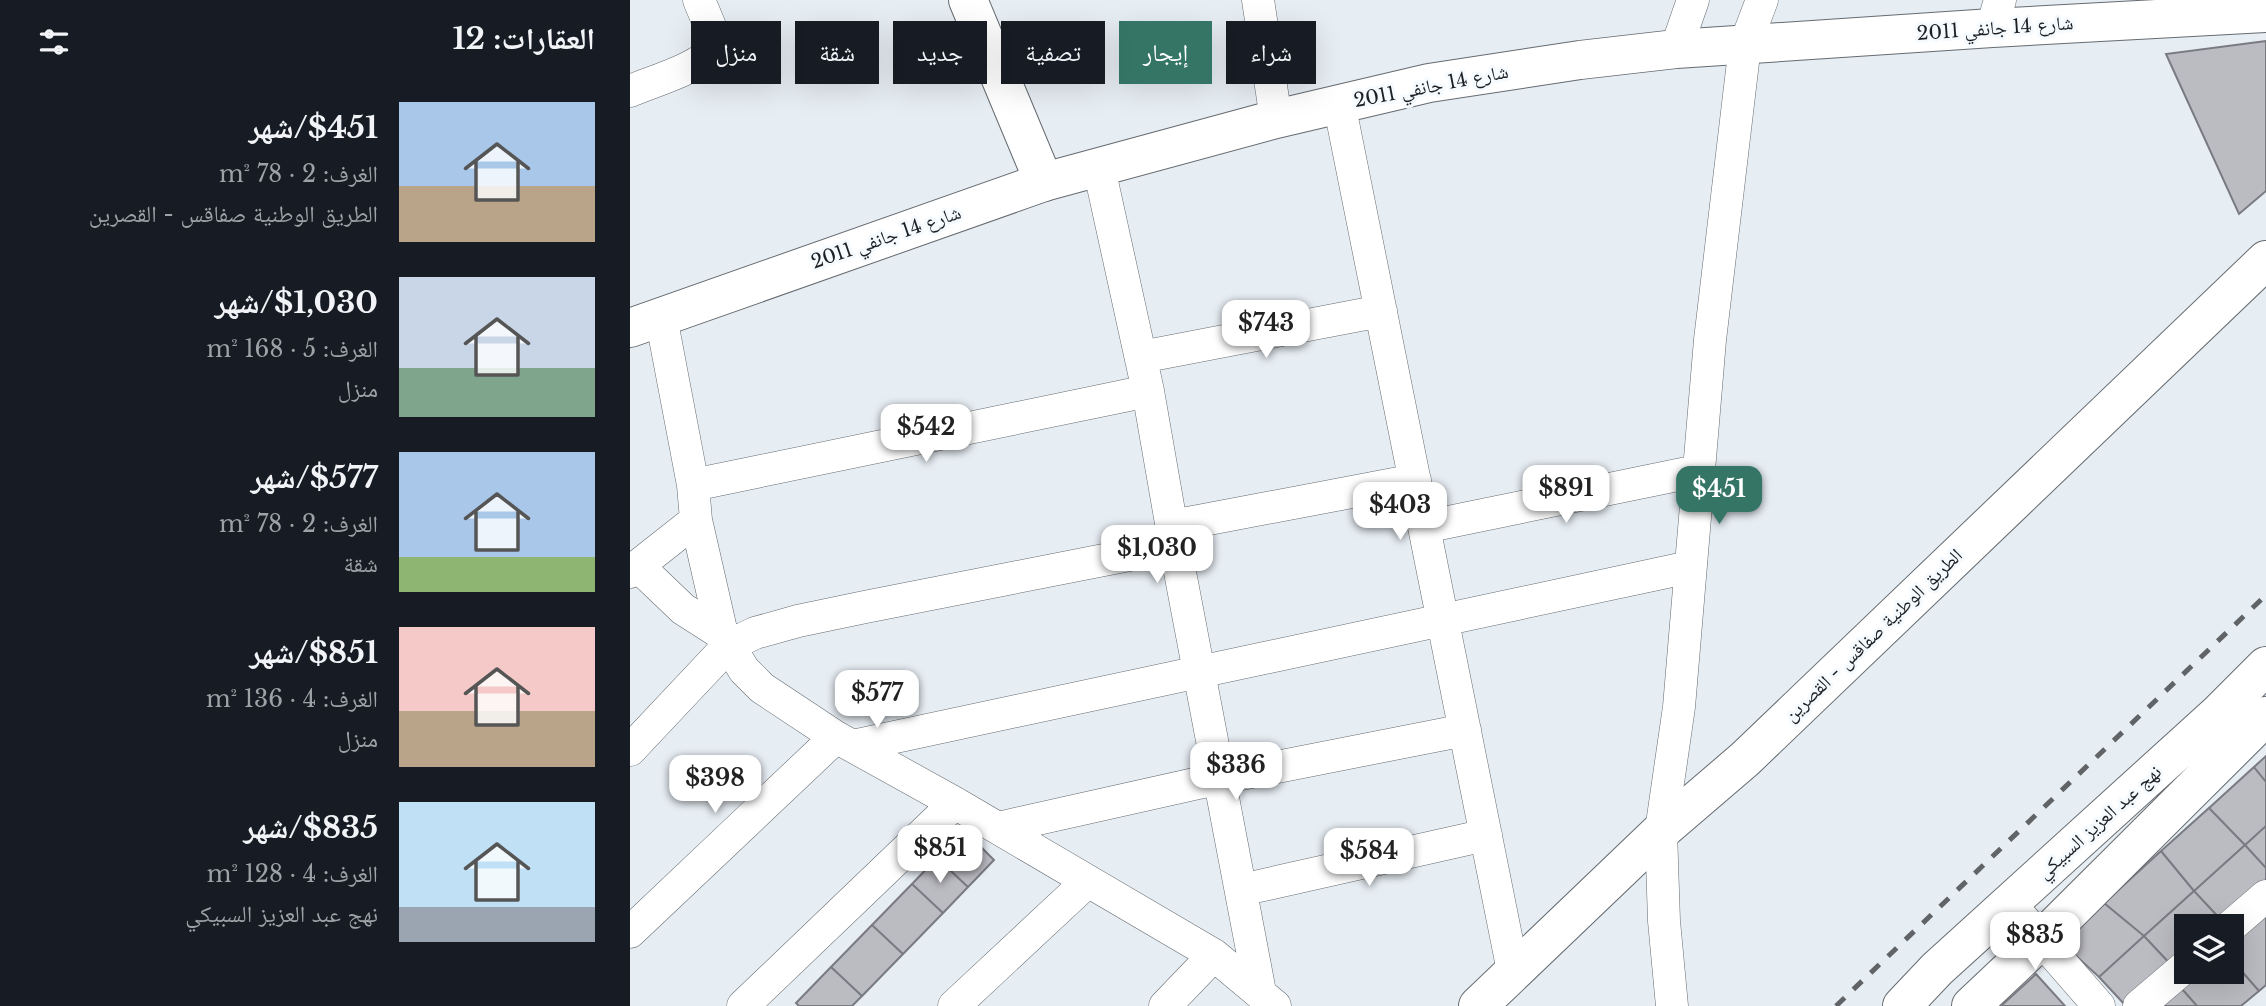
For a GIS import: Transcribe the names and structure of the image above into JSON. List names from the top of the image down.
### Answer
{
  "streets": {
    "main road": ["شارع 14 جانفي 2011", "الطريق الوطنية صفاقس - القصرين", "نهج عبد العزيز السبيكي"]
  },
  "page": {
    "heading": "العقارات: 12",
    "chip": [
      "شراء",
      "إيجار",
      "تصفية",
      "جديد",
      "شقة",
      "منزل"
    ],
    "list": [
      {
        "name": "$451/شهر",
        "note": "الغرف: 2 · 78 m² · الطريق الوطنية صفاقس - القصرين"
      },
      {
        "name": "$1,030/شهر",
        "note": "الغرف: 5 · 168 m² · منزل"
      },
      {
        "name": "$577/شهر",
        "note": "الغرف: 2 · 78 m² · شقة"
      },
      {
        "name": "$851/شهر",
        "note": "الغرف: 4 · 136 m² · منزل"
      },
      {
        "name": "$835/شهر",
        "note": "الغرف: 4 · 128 m² · نهج عبد العزيز السبيكي"
      }
    ],
    "price": [
      "$743",
      "$542",
      "$891",
      "$451",
      "$403",
      "$1,030",
      "$577",
      "$336",
      "$398",
      "$851",
      "$584",
      "$835"
    ]
  }
}
